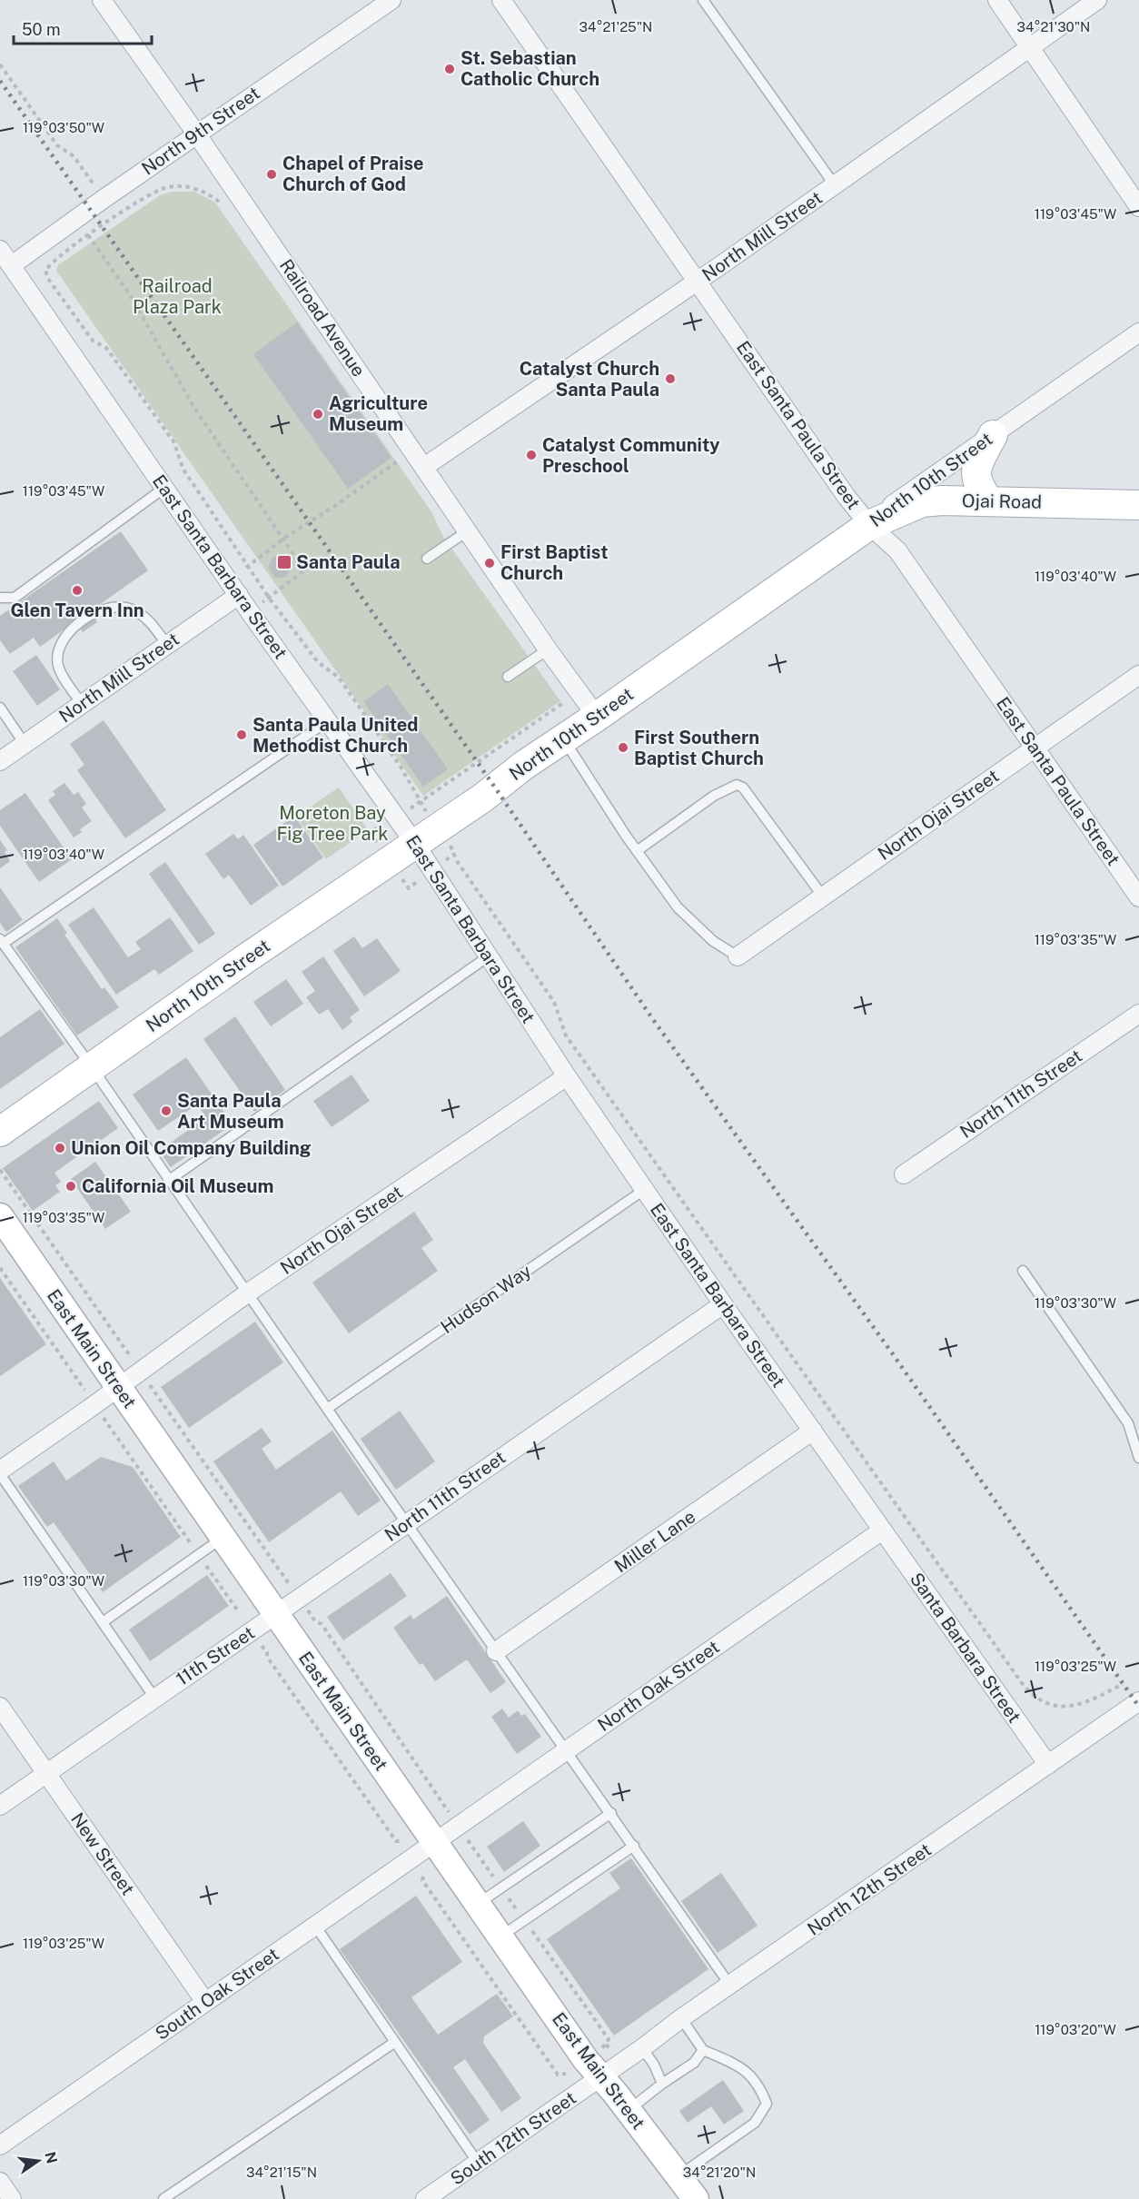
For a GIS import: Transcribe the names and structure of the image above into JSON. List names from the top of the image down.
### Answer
{
  "streets": {
    "main road": ["North 10th Street", "Ojai Road"],
    "street": [
      "North 9th Street",
      "North Mill Street",
      "Railroad Avenue",
      "East Santa Paula Street",
      "East Santa Barbara Street",
      "North Ojai Street",
      "North 11th Street",
      "East Main Street",
      "Miller Lane",
      "Santa Barbara Street",
      "11th Street",
      "North Oak Street",
      "New Street",
      "North 12th Street",
      "South Oak Street",
      "South 12th Street"
    ],
    "lane": ["Hudson Way"]
  },
  "crossings": [
    ["North 9th Street", "Railroad Avenue"],
    ["North 9th Street", "East Santa Barbara Street"],
    ["North Mill Street", "Railroad Avenue"],
    ["North Mill Street", "East Santa Paula Street"],
    ["North Mill Street", "East Santa Barbara Street"],
    ["Railroad Avenue", "North 10th Street"],
    ["East Santa Paula Street", "North 10th Street"],
    ["East Santa Paula Street", "Ojai Road"],
    ["East Santa Paula Street", "North Ojai Street"],
    ["North 10th Street", "Ojai Road"],
    ["North 10th Street", "East Santa Barbara Street"],
    ["East Santa Barbara Street", "North Ojai Street"],
    ["East Santa Barbara Street", "North 11th Street"],
    ["East Santa Barbara Street", "Hudson Way"],
    ["East Santa Barbara Street", "Miller Lane"],
    ["East Santa Barbara Street", "Santa Barbara Street"],
    ["East Santa Barbara Street", "North Oak Street"],
    ["North Ojai Street", "East Main Street"],
    ["North 11th Street", "East Main Street"],
    ["North 11th Street", "11th Street"],
    ["East Main Street", "11th Street"],
    ["East Main Street", "North Oak Street"],
    ["East Main Street", "North 12th Street"],
    ["East Main Street", "South Oak Street"],
    ["East Main Street", "South 12th Street"],
    ["Santa Barbara Street", "North Oak Street"],
    ["Santa Barbara Street", "North 12th Street"],
    ["11th Street", "New Street"],
    ["North Oak Street", "South Oak Street"],
    ["New Street", "South Oak Street"],
    ["North 12th Street", "South 12th Street"]
  ],
  "parks": ["Railroad Plaza Park", "Moreton Bay Fig Tree Park"],
  "places": {
    "other": [
      "St. Sebastian Catholic Church",
      "Chapel of Praise Church of God",
      "Catalyst Church Santa Paula",
      "Agriculture Museum",
      "Catalyst Community Preschool",
      "First Baptist Church",
      "Glen Tavern Inn",
      "Santa Paula United Methodist Church",
      "First Southern Baptist Church",
      "Santa Paula Art Museum",
      "Union Oil Company Building",
      "California Oil Museum"
    ],
    "transit": ["Santa Paula"]
  },
  "scale_bar": "50 m",
  "north": "right",
  "coordinates": [
    "34°21'25\"N",
    "34°21'30\"N",
    "119°03'50\"W",
    "119°03'45\"W",
    "119°03'40\"W",
    "119°03'35\"W",
    "119°03'30\"W",
    "119°03'25\"W",
    "119°03'20\"W",
    "34°21'15\"N",
    "34°21'20\"N"
  ]
}
